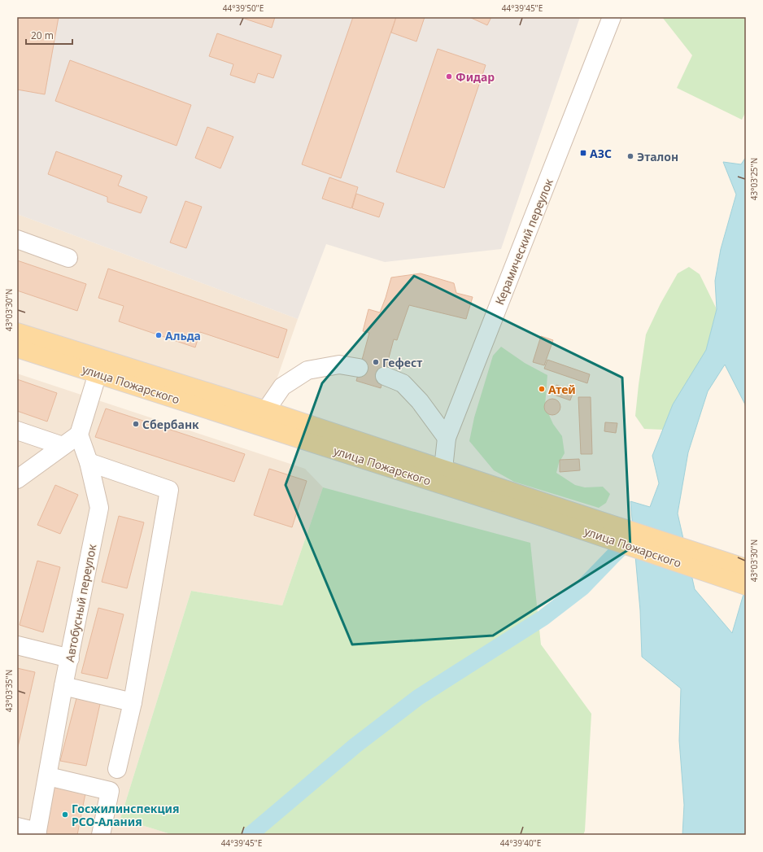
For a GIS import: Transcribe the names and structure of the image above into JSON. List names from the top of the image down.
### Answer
{
  "streets": {
    "main road": ["улица Пожарского"],
    "street": ["Керамический переулок", "Автобусный переулок"]
  },
  "crossings": [
    ["Керамический переулок", "улица Пожарского"]
  ],
  "places": {
    "other": [
      "Фидар",
      "Эталон",
      "Альда",
      "Гефест",
      "Атей",
      "Сбербанк",
      "Госжилинспекция РСО-Алания"
    ],
    "transit": ["АЗС"]
  },
  "scale_bar": "20 m",
  "coordinates": [
    "44°39'50\"E",
    "44°39'45\"E",
    "43°03'25\"N",
    "43°03'30\"N",
    "43°03'35\"N",
    "44°39'40\"E"
  ]
}
